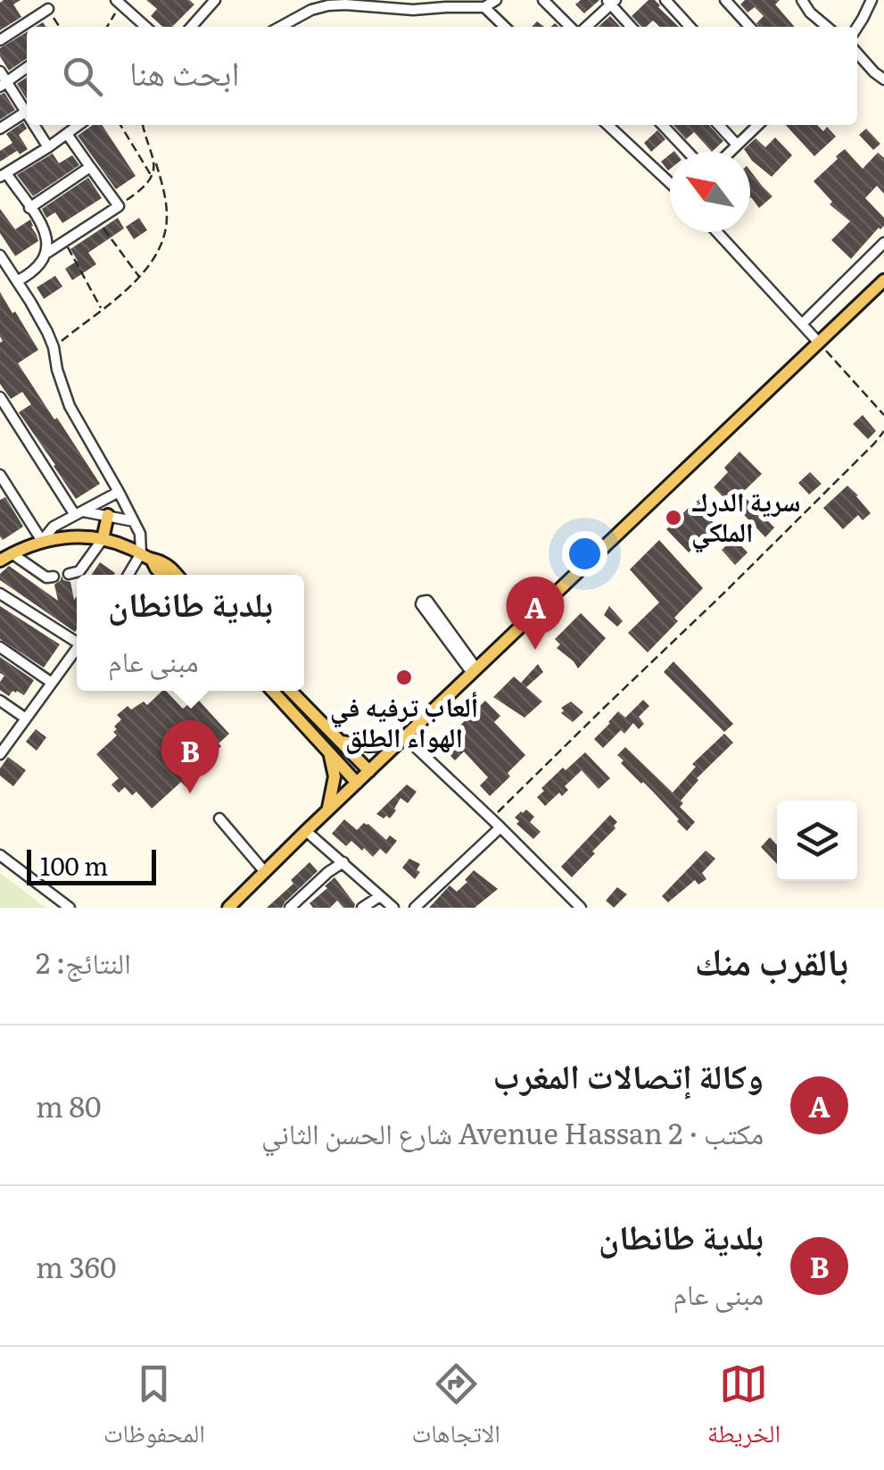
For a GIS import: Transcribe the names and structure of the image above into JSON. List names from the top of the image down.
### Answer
{
  "places": ["سرية الدرك الملكي", "ألعاب ترفيه في الهواء الطلق"],
  "scale_bar": "100 m",
  "north": "top left",
  "page": {
    "search": "ابحث هنا",
    "popup": ["بلدية طانطان", "مبنى عام"],
    "pins": ["A", "B"],
    "scale": "100 m",
    "heading": ["بالقرب منك", "النتائج: 2"],
    "list": [
      {
        "mark": "A",
        "name": "وكالة إتصالات المغرب",
        "note": "مكتب · Avenue Hassan 2 شارع الحسن الثاني",
        "value": "80 m"
      },
      {
        "mark": "B",
        "name": "بلدية طانطان",
        "note": "مبنى عام",
        "value": "360 m"
      }
    ],
    "nav": ["الخريطة", "الاتجاهات", "المحفوظات"]
  }
}
